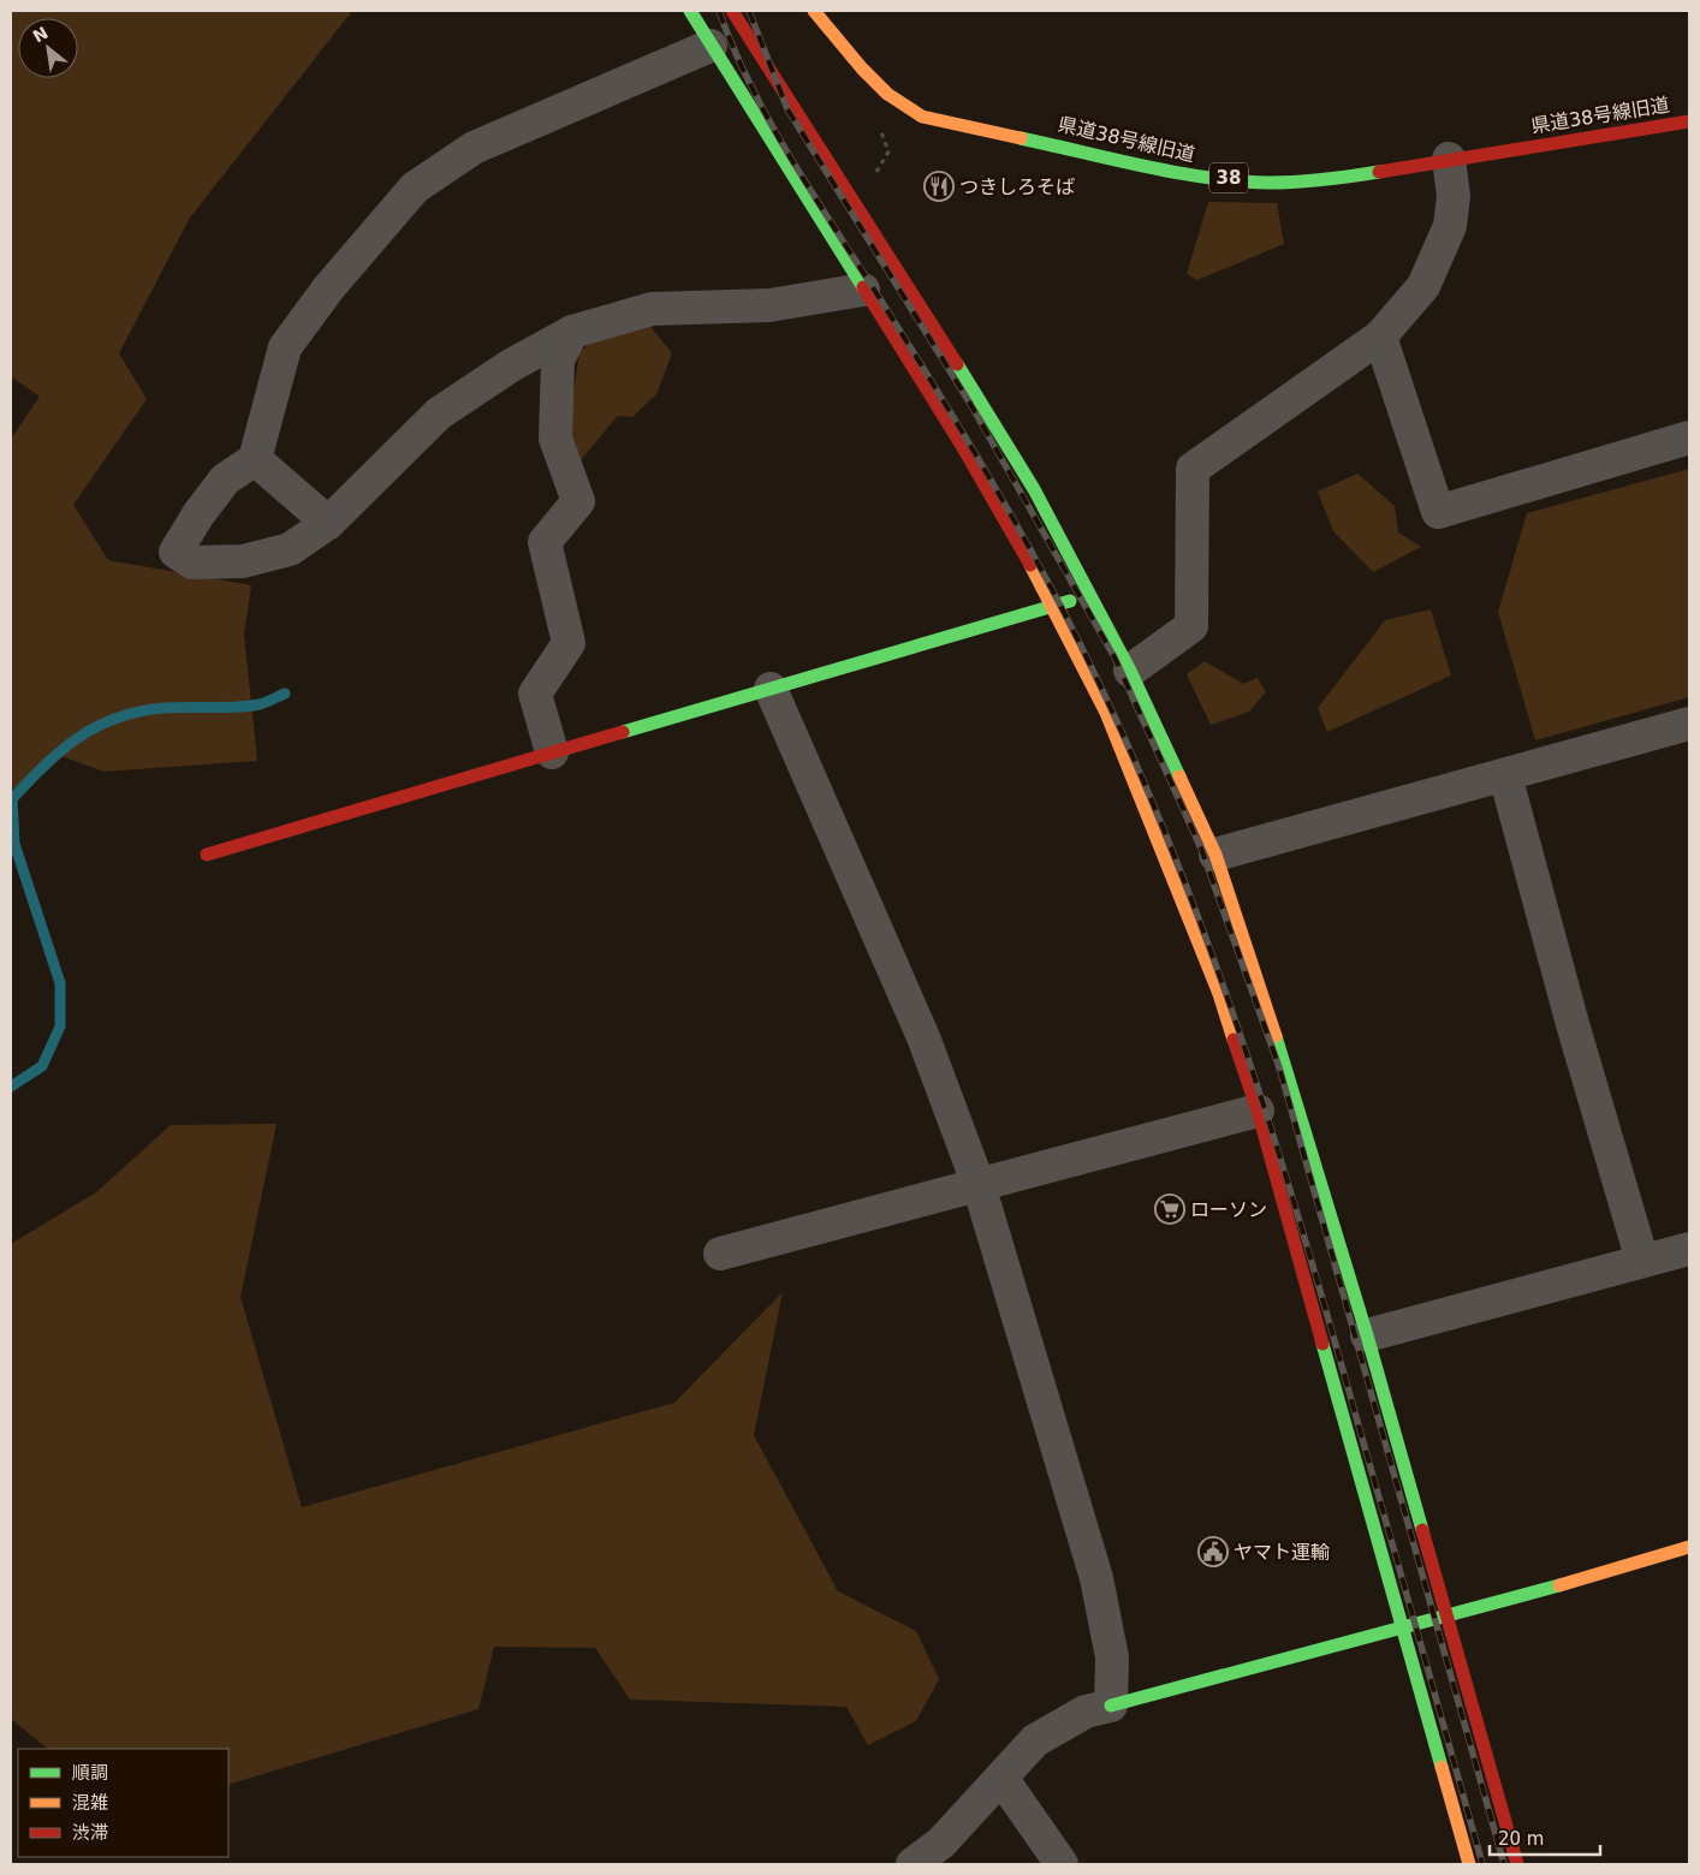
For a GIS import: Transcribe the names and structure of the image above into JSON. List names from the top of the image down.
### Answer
{
  "streets": {
    "street": ["県道38号線旧道", "38"]
  },
  "places": {
    "restaurant": ["つきしろそば"],
    "supermarket": ["ローソン"],
    "public building": ["ヤマト運輸"]
  },
  "legend": ["順調", "混雑", "渋滞"],
  "scale_bar": "20 m",
  "north": "top left"
}
